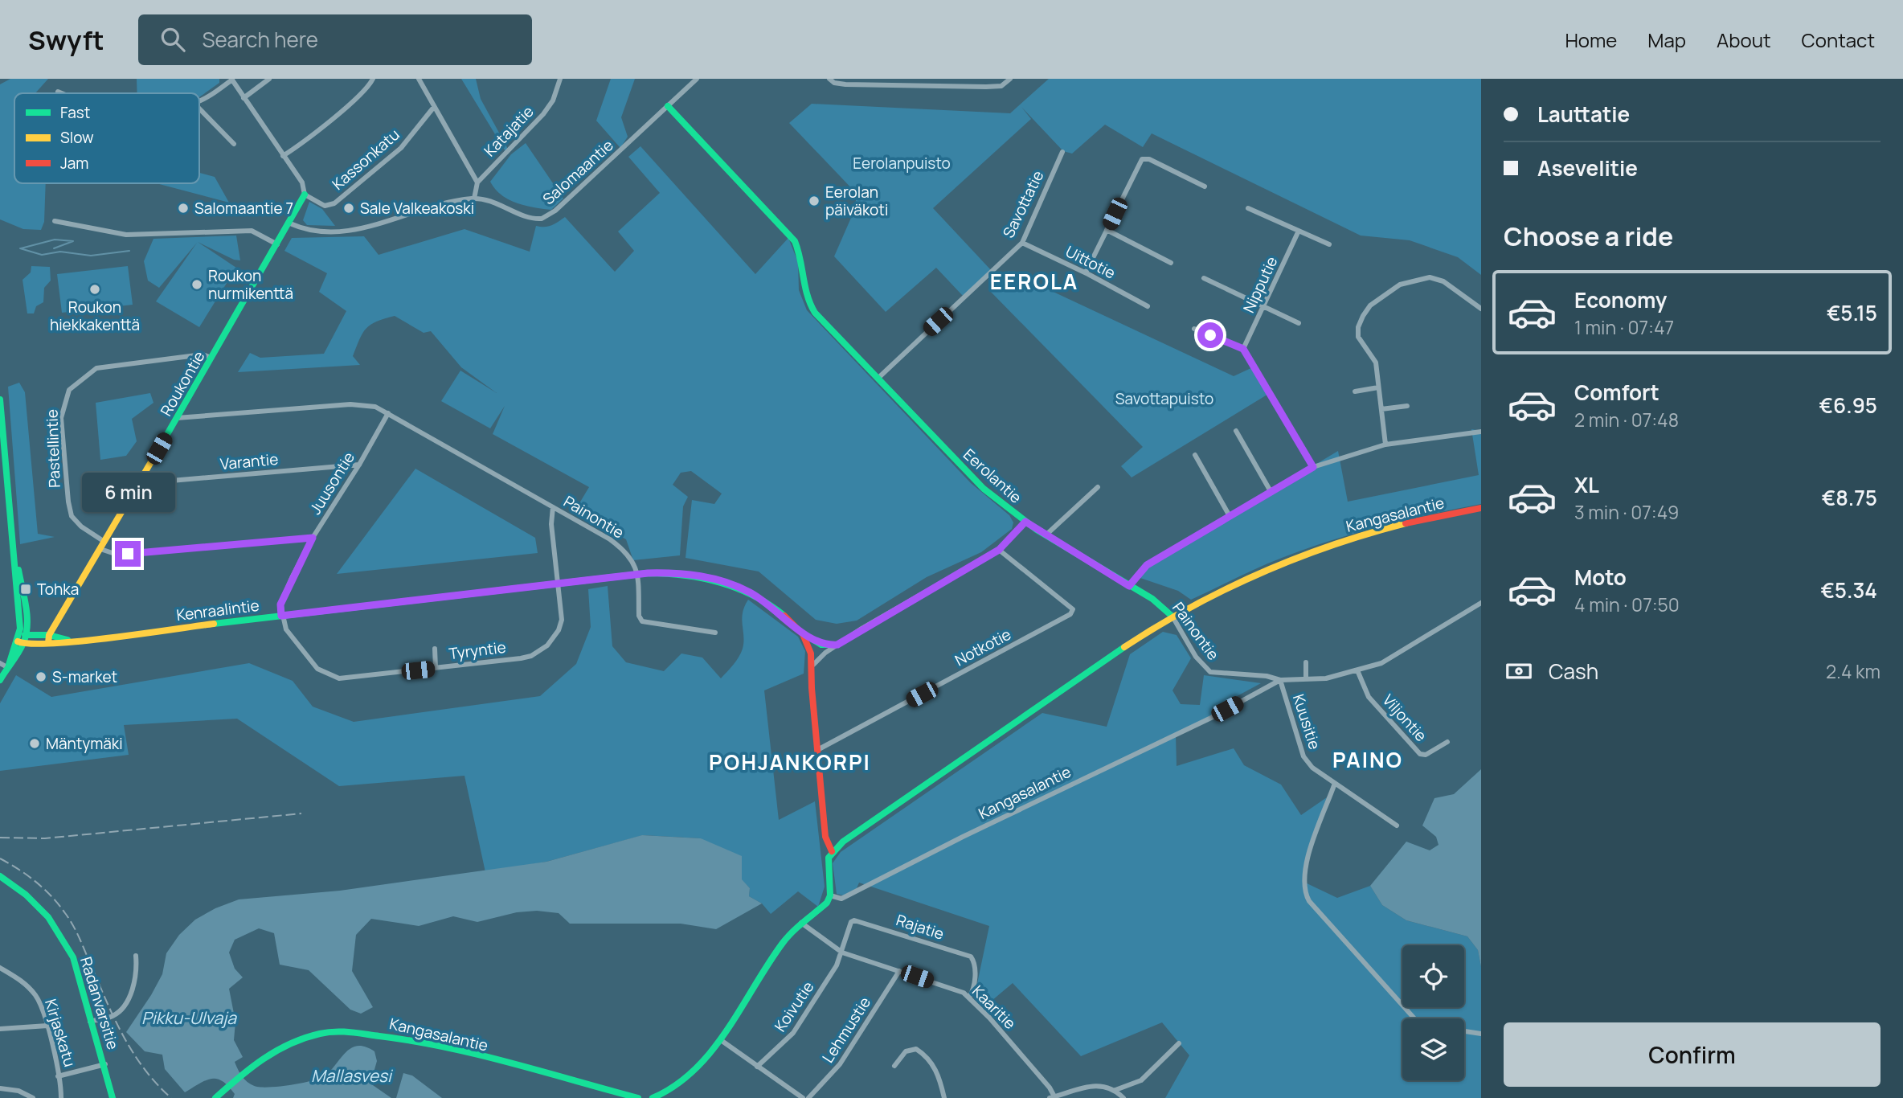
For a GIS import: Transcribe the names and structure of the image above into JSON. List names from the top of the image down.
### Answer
{
  "streets": {
    "street": [
      "Katajatie",
      "Kassonkatu",
      "Salomaantie",
      "Savottatie",
      "Uittotie",
      "Nipputie",
      "Roukontie",
      "Pastellintie",
      "Varantie",
      "Eerolantie",
      "Juusontie",
      "Kangasalantie",
      "Painontie",
      "Kenraalintie",
      "Notkotie",
      "Tyryntie",
      "Viljontie",
      "Kuusitie",
      "Rajatie",
      "Radanvarsitie",
      "Koivutie",
      "Kaaritie",
      "Lehmustie",
      "Kirjaskatu"
    ]
  },
  "crossings": [
    ["Kassonkatu", "Roukontie"],
    ["Salomaantie", "Roukontie"],
    ["Salomaantie", "Eerolantie"],
    ["Savottatie", "Uittotie"],
    ["Savottatie", "Eerolantie"],
    ["Roukontie", "Pastellintie"],
    ["Roukontie", "Varantie"],
    ["Roukontie", "Painontie"],
    ["Roukontie", "Kenraalintie"],
    ["Varantie", "Juusontie"],
    ["Eerolantie", "Painontie"],
    ["Juusontie", "Painontie"],
    ["Juusontie", "Kenraalintie"],
    ["Juusontie", "Tyryntie"],
    ["Kangasalantie", "Painontie"],
    ["Kangasalantie", "Viljontie"],
    ["Kangasalantie", "Kuusitie"],
    ["Painontie", "Kenraalintie"],
    ["Painontie", "Tyryntie"],
    ["Painontie", "Kuusitie"],
    ["Kenraalintie", "Tyryntie"],
    ["Rajatie", "Koivutie"],
    ["Rajatie", "Kaaritie"],
    ["Radanvarsitie", "Kirjaskatu"],
    ["Koivutie", "Kaaritie"],
    ["Kaaritie", "Lehmustie"]
  ],
  "districts": ["EEROLA", "PAINO", "POHJANKORPI"],
  "water": ["Pikku-Ulvaja", "Mallasvesi"],
  "parks": ["Eerolanpuisto", "Savottapuisto"],
  "places": {
    "other": [
      "Eerolan päiväkoti",
      "Salomaantie 7",
      "Sale Valkeakoski",
      "Roukon nurmikenttä",
      "Roukon hiekkakenttä",
      "S-market",
      "Mäntymäki"
    ],
    "transit": ["Tohka"]
  },
  "legend": ["Fast", "Slow", "Jam"],
  "page": {
    "header": "Swyft",
    "search": "Search here",
    "nav": [
      "Home",
      "Map",
      "About",
      "Contact"
    ],
    "banner": ["Lauttatie", "Asevelitie"],
    "heading": "Choose a ride",
    "list": [
      {
        "name": "Economy",
        "note": "1 min · 07:47",
        "value": "€5.15"
      },
      {
        "name": "Comfort",
        "note": "2 min · 07:48",
        "value": "€6.95"
      },
      {
        "name": "XL",
        "note": "3 min · 07:49",
        "value": "€8.75"
      },
      {
        "name": "Moto",
        "note": "4 min · 07:50",
        "value": "€5.34"
      }
    ],
    "bubble": "6 min",
    "pay": ["Cash", "2.4 km"],
    "buttons": "Confirm"
  }
}
